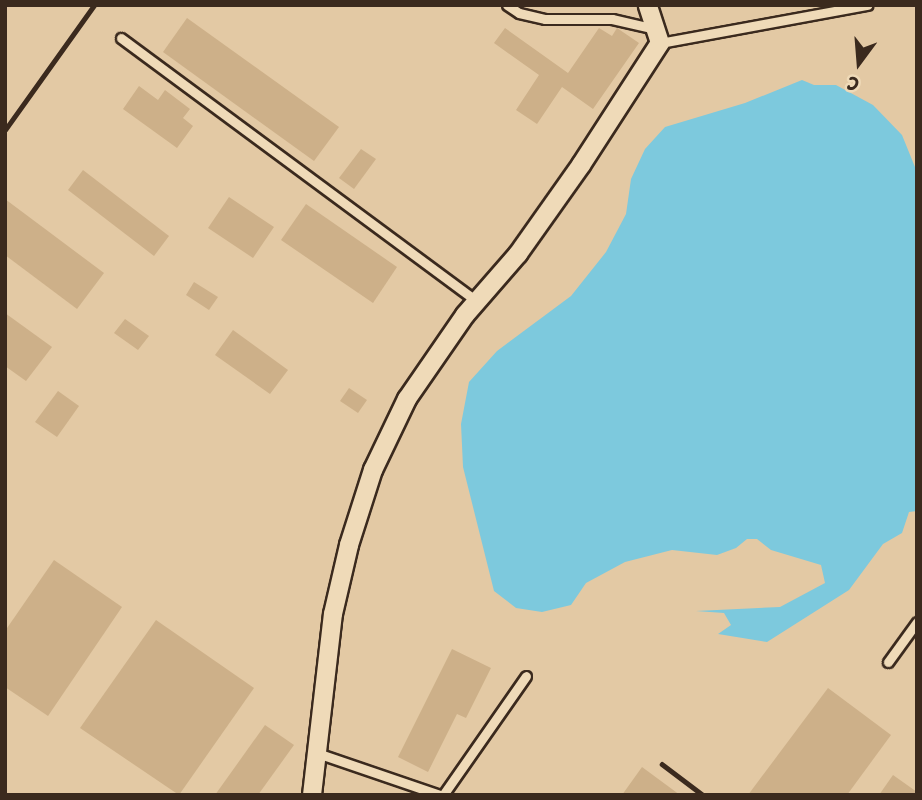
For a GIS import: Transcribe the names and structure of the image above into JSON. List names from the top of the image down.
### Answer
{
  "north": "bottom"
}
